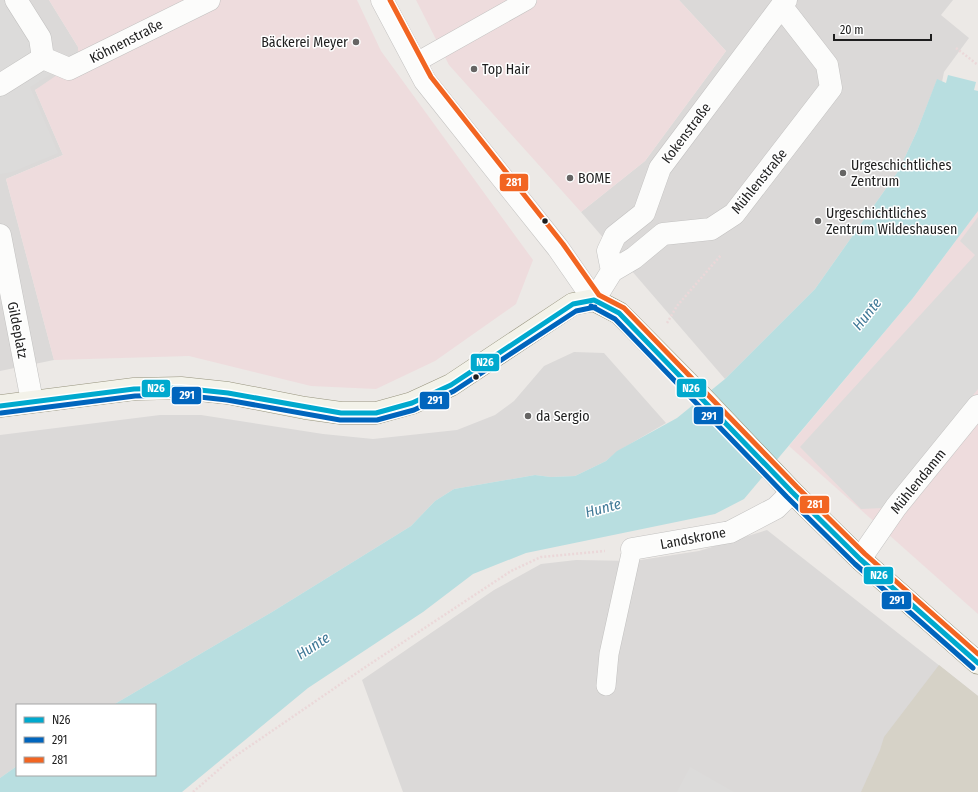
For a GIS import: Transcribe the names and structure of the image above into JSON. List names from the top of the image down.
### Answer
{
  "streets": {
    "street": [
      "Köhnenstraße",
      "Kokenstraße",
      "Mühlenstraße",
      "Gildeplatz",
      "Mühlendamm",
      "Landskrone"
    ]
  },
  "crossings": [
    ["Kokenstraße", "Mühlenstraße"]
  ],
  "water": ["Hunte"],
  "places": [
    "Bäckerei Meyer",
    "Top Hair",
    "Urgeschichtliches Zentrum",
    "BOME",
    "Urgeschichtliches Zentrum Wildeshausen",
    "da Sergio"
  ],
  "lines": ["transit line 281", "transit line N26", "transit line 291"],
  "legend": ["N26", "291", "281"],
  "scale_bar": "20 m"
}
